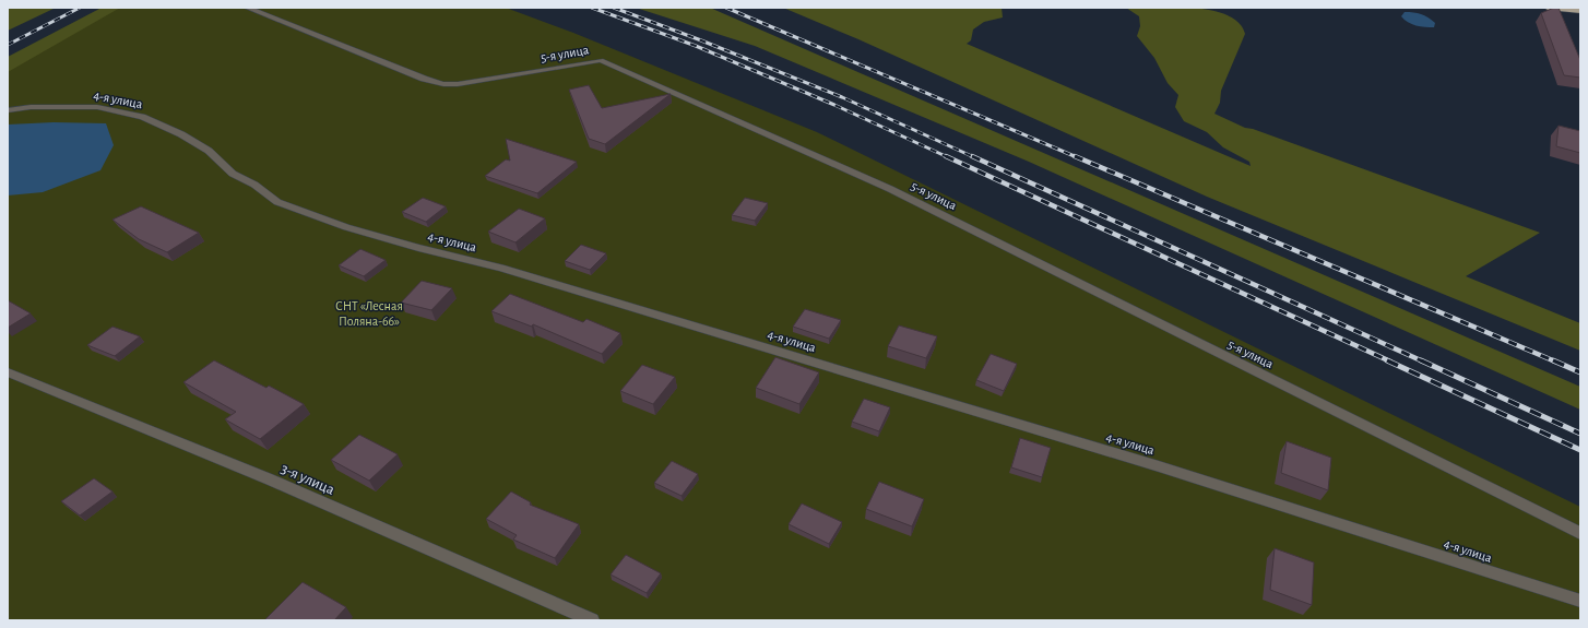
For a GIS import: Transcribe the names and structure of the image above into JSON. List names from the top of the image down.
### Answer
{
  "streets": {
    "street": ["5-я улица", "4-я улица", "3-я улица"]
  },
  "parks": ["СНТ «Лесная Поляна-66»"]
}
